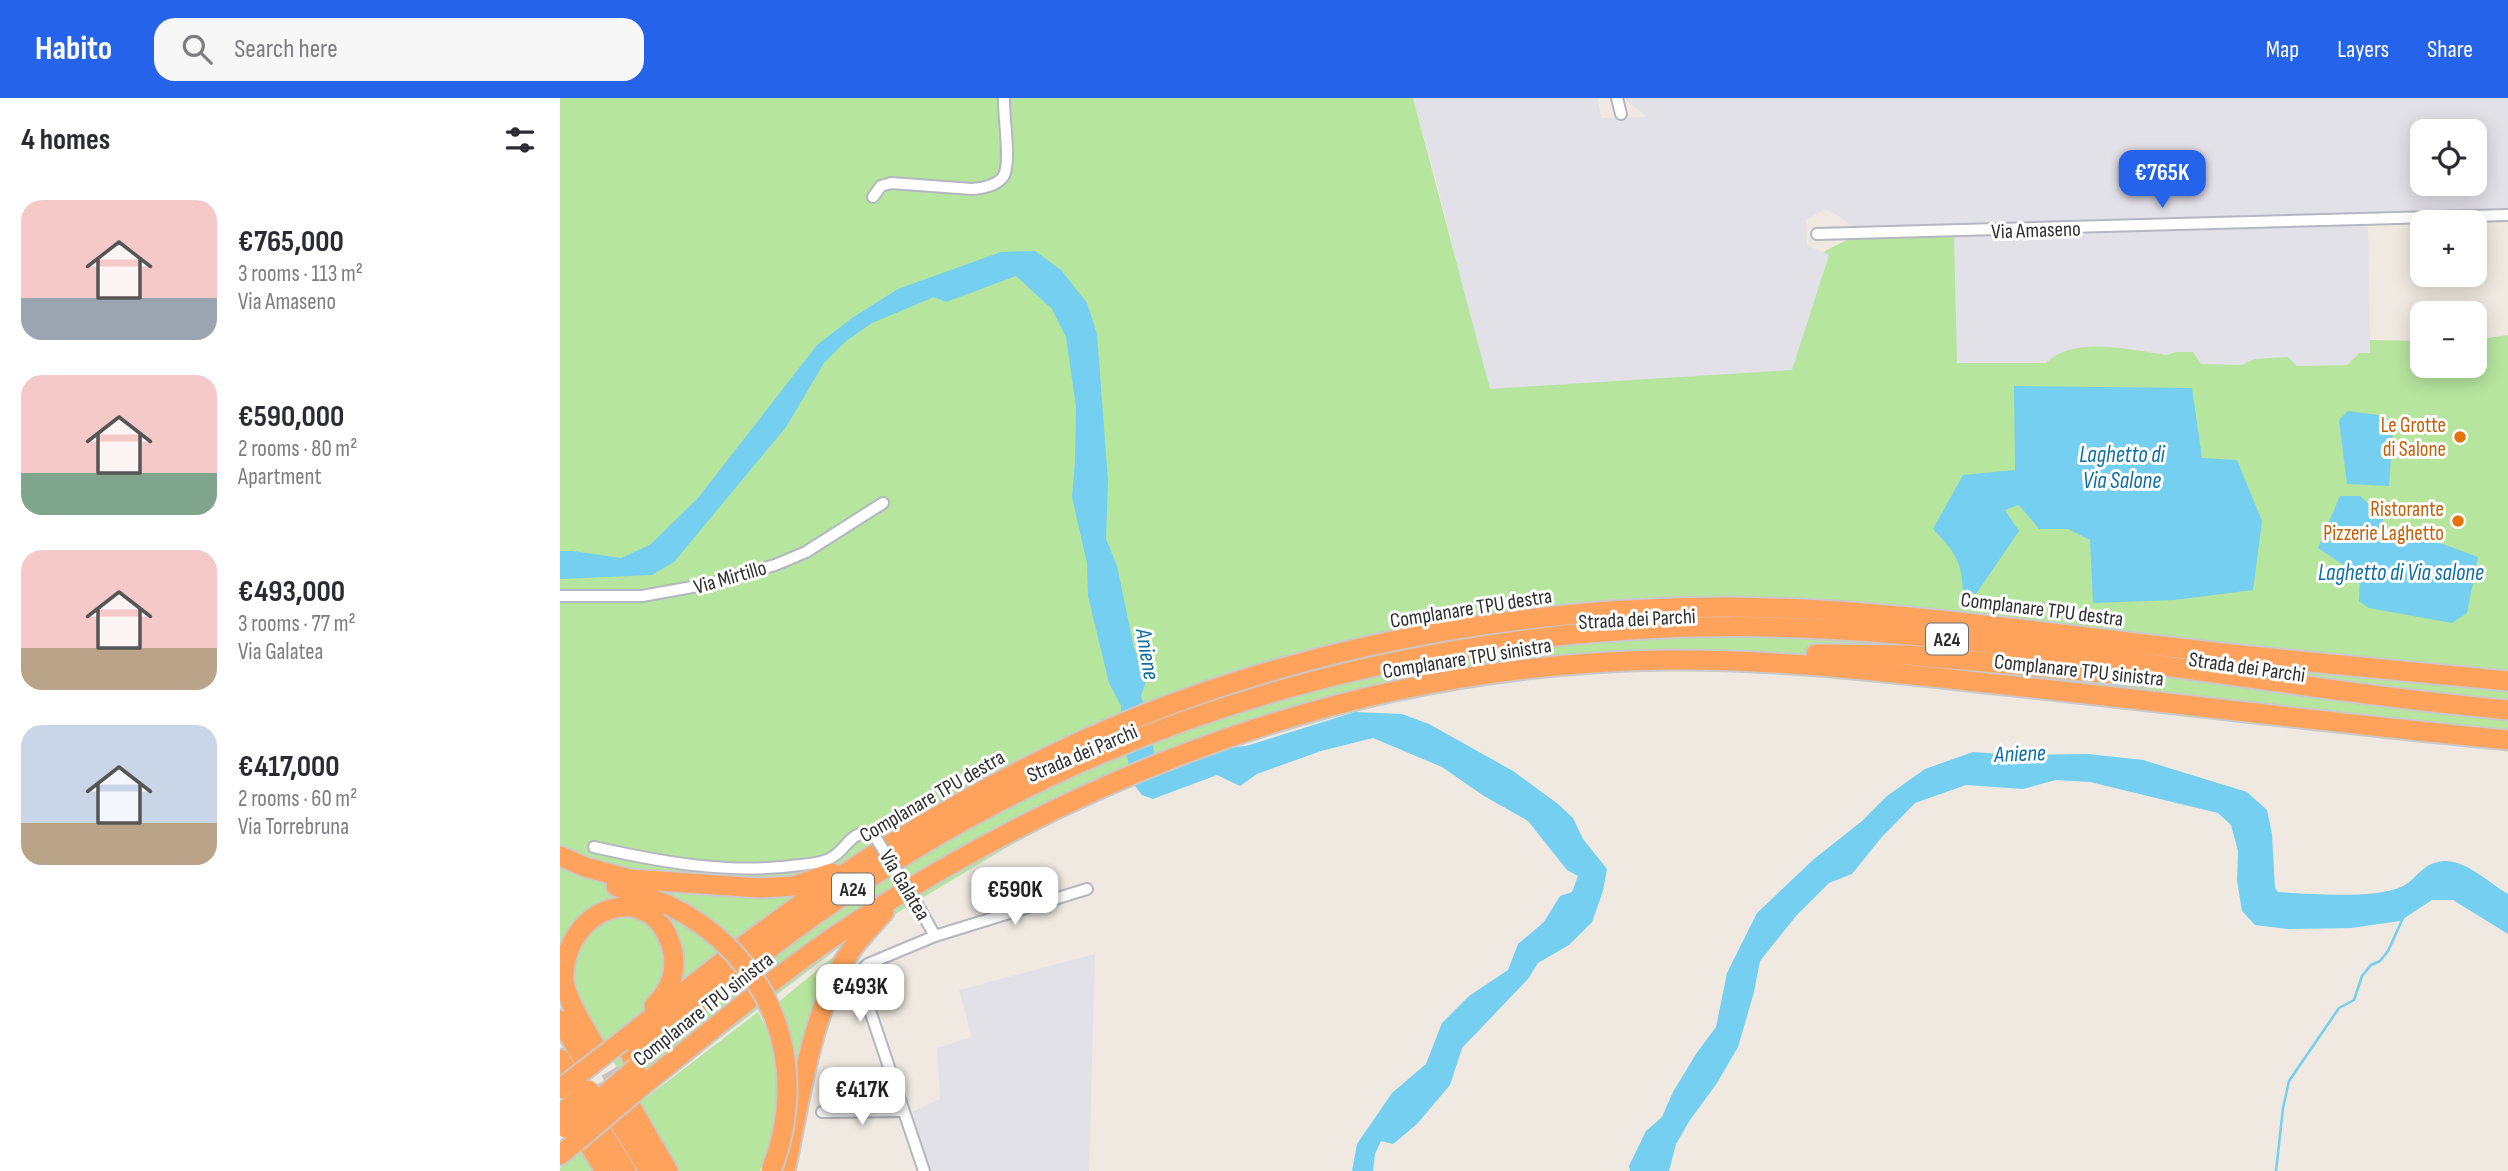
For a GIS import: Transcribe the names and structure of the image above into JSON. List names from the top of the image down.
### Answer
{
  "streets": {
    "highway": [
      "Complanare TPU destra",
      "Strada dei Parchi",
      "A24",
      "Complanare TPU sinistra"
    ],
    "street": ["Via Amaseno", "Via Mirtillo", "Via Galatea"]
  },
  "crossings": [
    ["Complanare TPU destra", "Strada dei Parchi"],
    ["Complanare TPU destra", "Complanare TPU sinistra"],
    ["Strada dei Parchi", "Complanare TPU sinistra"],
    ["Complanare TPU sinistra", "Via Galatea"]
  ],
  "water": ["Laghetto di Via Salone", "Laghetto di Via salone", "Aniene"],
  "places": ["Le Grotte di Salone", "Ristorante Pizzerie Laghetto"],
  "page": {
    "header": "Habito",
    "search": "Search here",
    "nav": ["Map", "Layers", "Share"],
    "heading": "4 homes",
    "map_buttons": ["+", "−"],
    "price": [
      "€765K",
      "€590K",
      "€493K",
      "€417K"
    ],
    "list": [
      {
        "name": "€765,000",
        "note": "3 rooms · 113 m² · Via Amaseno"
      },
      {
        "name": "€590,000",
        "note": "2 rooms · 80 m² · Apartment"
      },
      {
        "name": "€493,000",
        "note": "3 rooms · 77 m² · Via Galatea"
      },
      {
        "name": "€417,000",
        "note": "2 rooms · 60 m² · Via Torrebruna"
      }
    ]
  }
}
